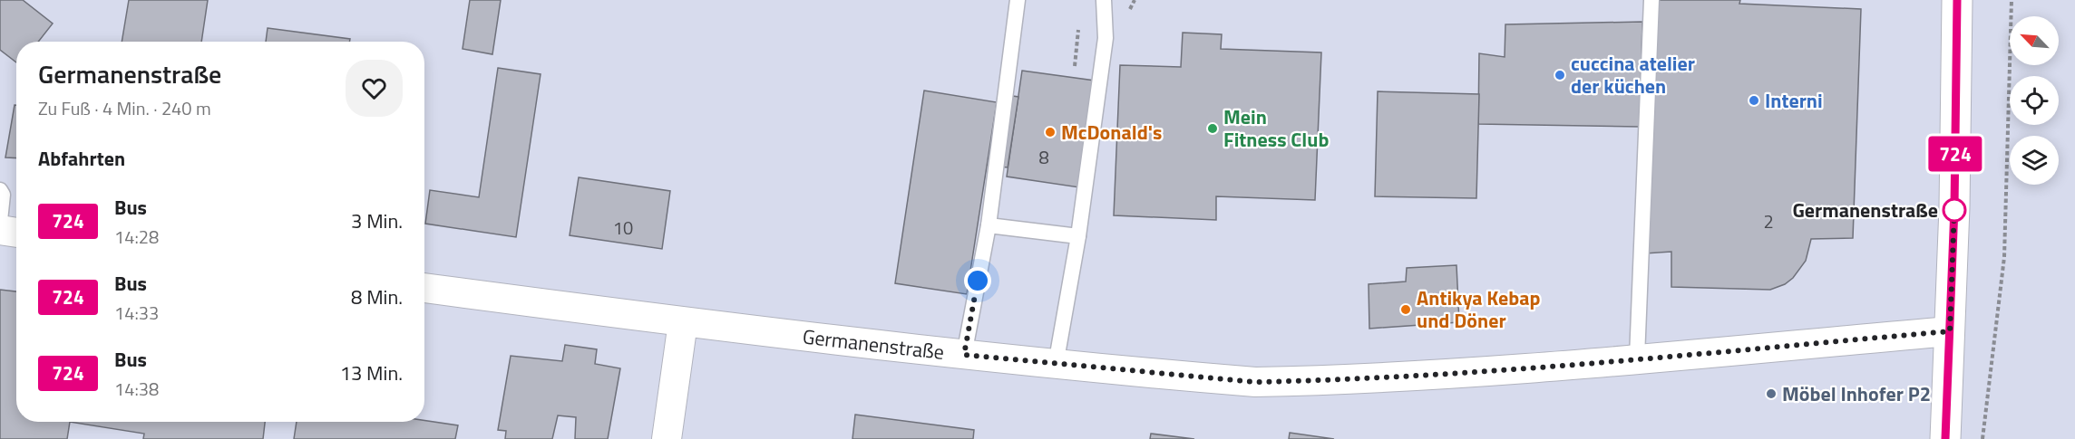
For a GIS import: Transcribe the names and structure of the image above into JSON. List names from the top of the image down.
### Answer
{
  "streets": {
    "street": ["Germanenstraße"]
  },
  "places": [
    "cuccina atelier der küchen",
    "Interni",
    "Mein Fitness Club",
    "McDonald's",
    "Germanenstraße",
    "Antikya Kebap und Döner",
    "Möbel Inhofer P2"
  ],
  "lines": ["bus line 724"],
  "house_numbers": ["8", "2", "10"],
  "north": "top left",
  "page": {
    "on_map": "724",
    "heading": [
      ["Germanenstraße", "Zu Fuß · 4 Min. · 240 m"],
      "Abfahrten"
    ],
    "list": [
      {
        "mark": "724",
        "name": "Bus",
        "note": "14:28",
        "value": "3 Min."
      },
      {
        "mark": "724",
        "name": "Bus",
        "note": "14:33",
        "value": "8 Min."
      },
      {
        "mark": "724",
        "name": "Bus",
        "note": "14:38",
        "value": "13 Min."
      }
    ]
  }
}
